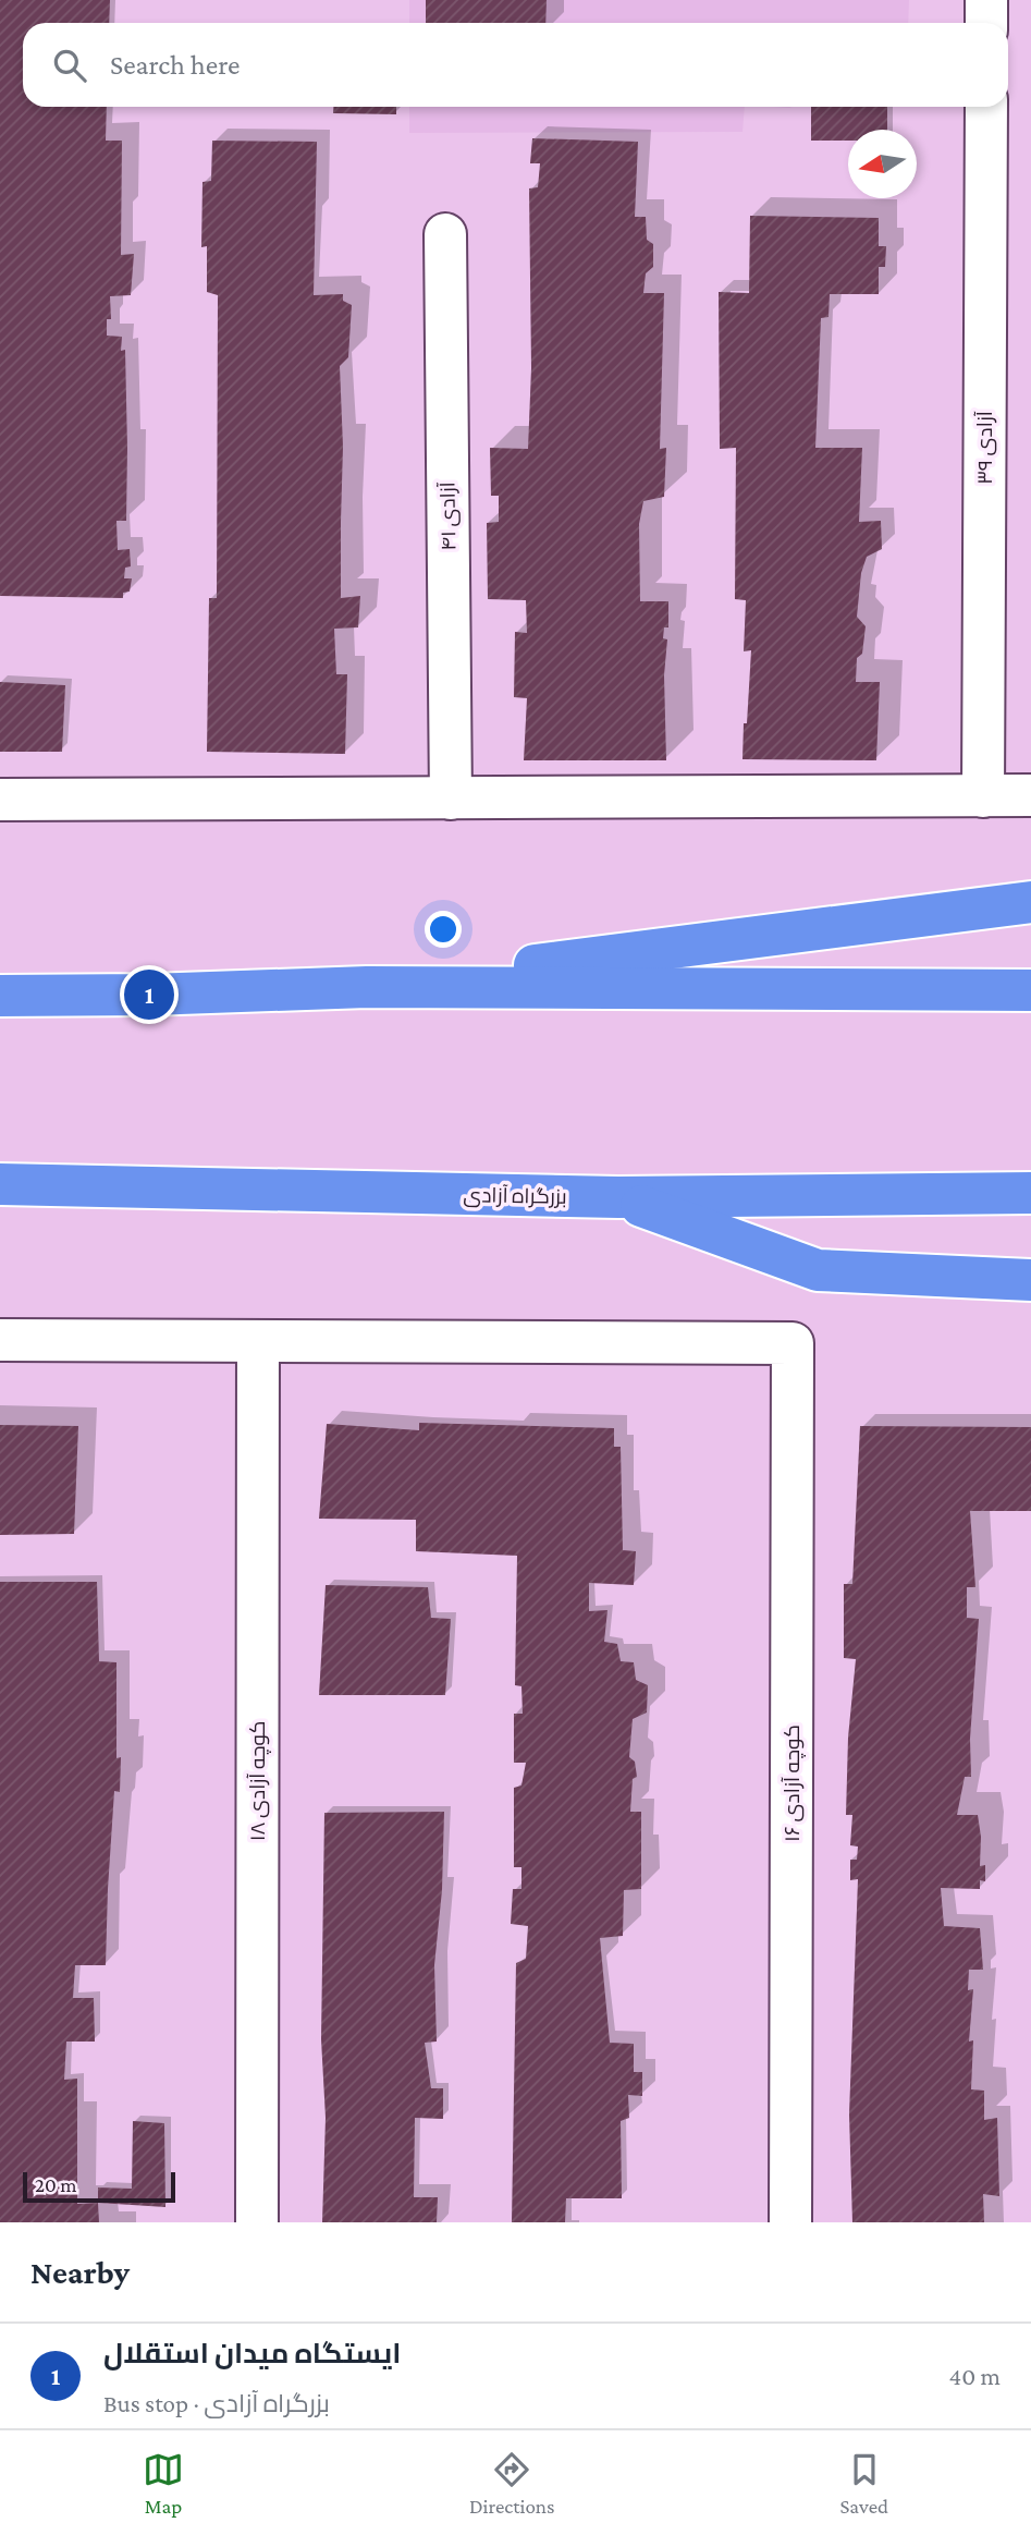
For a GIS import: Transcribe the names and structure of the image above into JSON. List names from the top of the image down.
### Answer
{
  "streets": {
    "highway": ["بزرگراه آزادی"],
    "street": [
      "۳۹ آزادی",
      "۴۱ آزادی",
      "کوچه آزادی ۱۸",
      "کوچه آزادی ۱۶"
    ]
  },
  "crossings": [
    ["کوچه آزادی ۱۸", "کوچه آزادی ۱۶"]
  ],
  "scale_bar": "20 m",
  "north": "left",
  "page": {
    "search": "Search here",
    "pins": "1",
    "scale": "20 m",
    "heading": "Nearby",
    "list": [
      {
        "mark": "1",
        "name": "ایستگاه میدان استقلال",
        "note": "Bus stop · بزرگراه آزادی",
        "value": "40 m"
      }
    ],
    "nav": ["Map", "Directions", "Saved"]
  }
}
